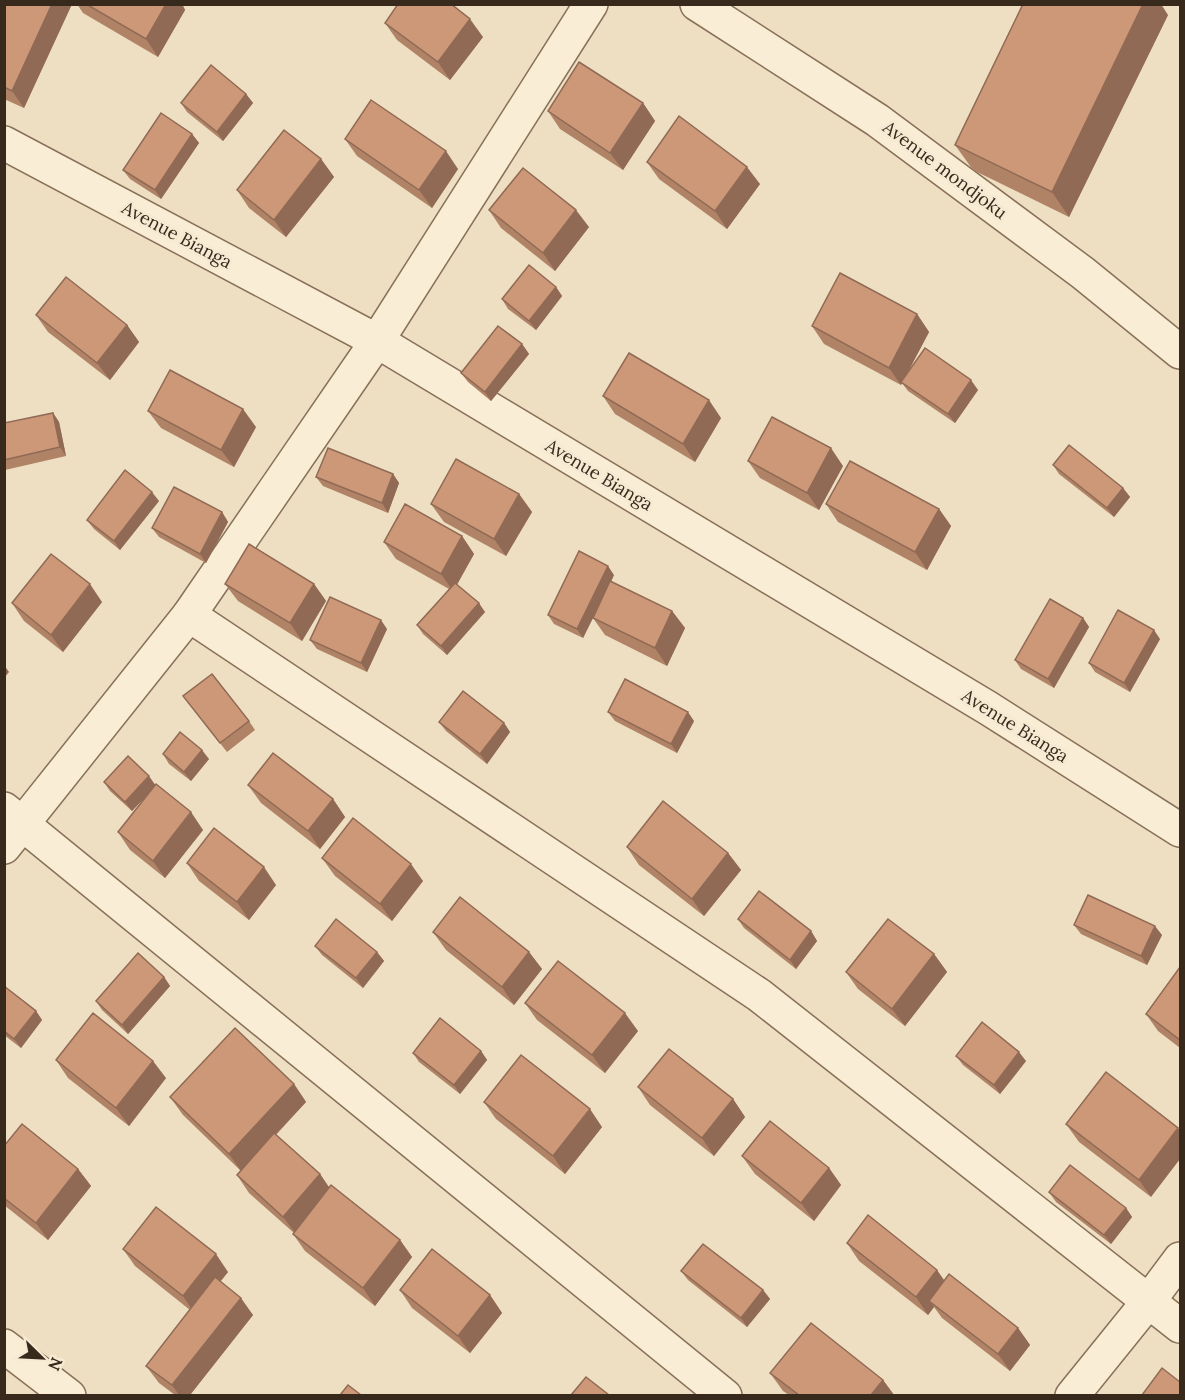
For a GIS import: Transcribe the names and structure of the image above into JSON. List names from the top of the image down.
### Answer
{
  "streets": {
    "street": ["Avenue mondjoku", "Avenue Bianga"]
  },
  "north": "bottom right"
}
